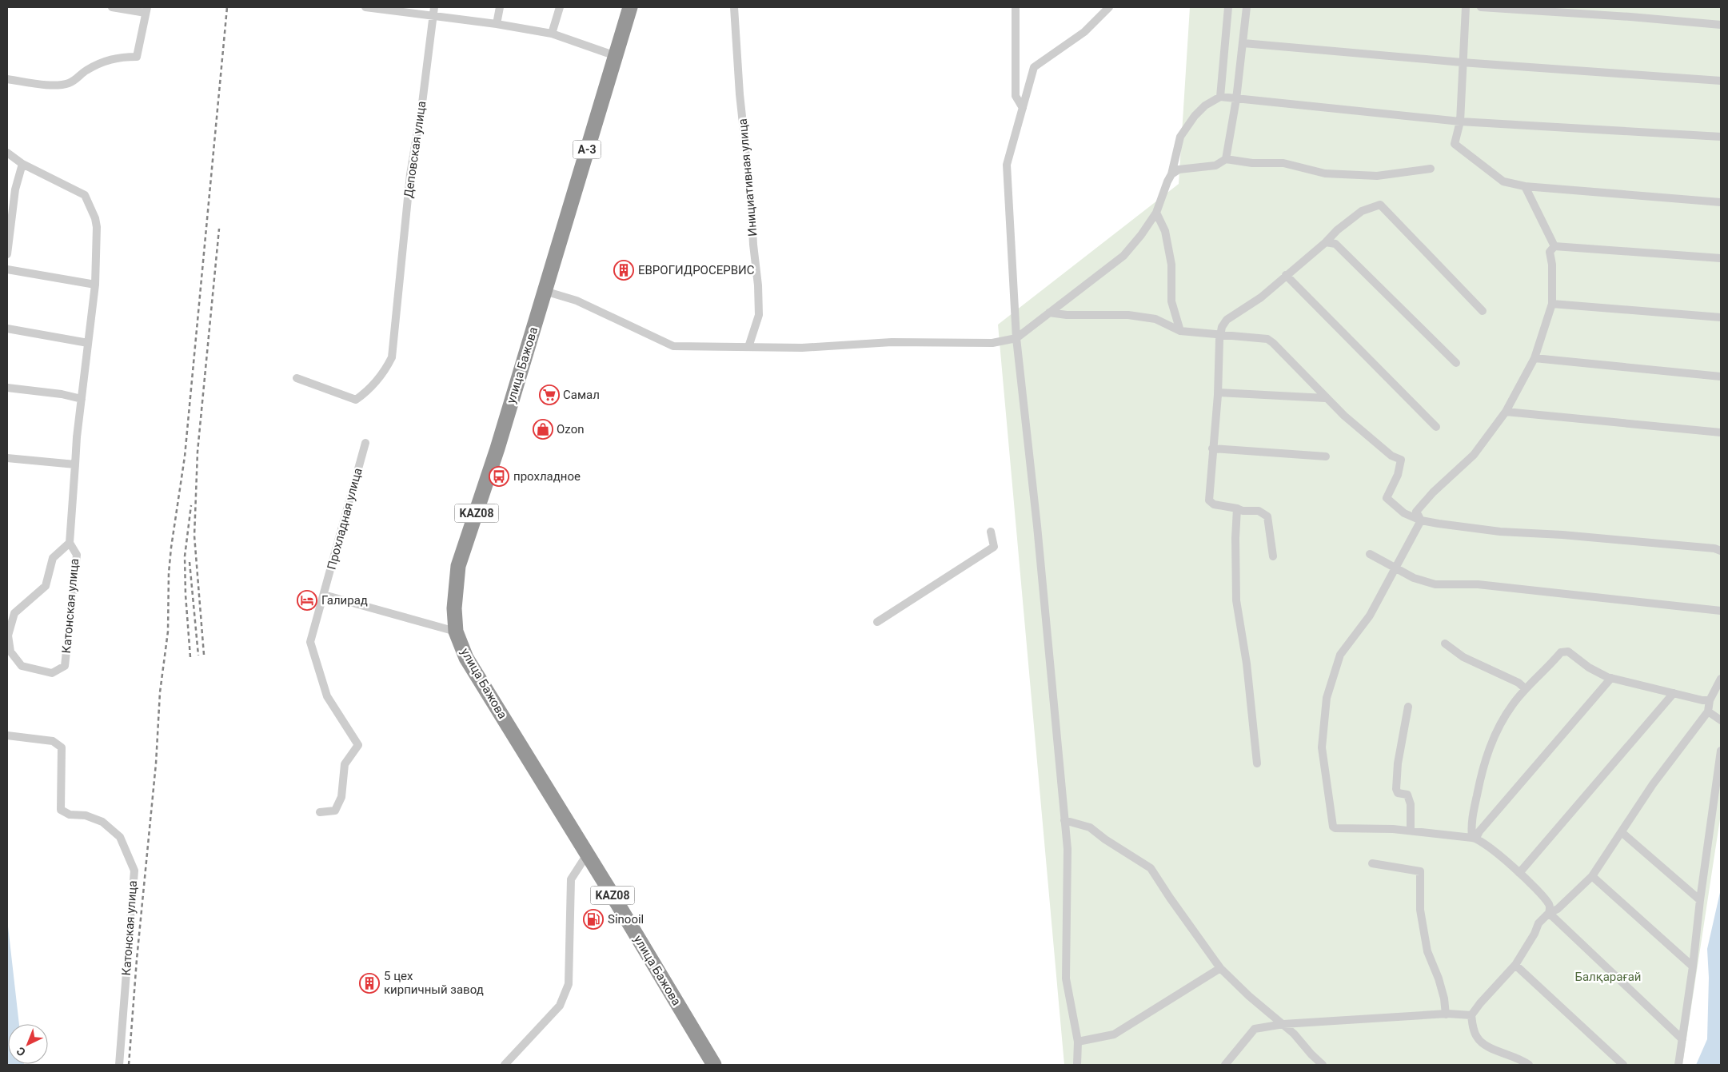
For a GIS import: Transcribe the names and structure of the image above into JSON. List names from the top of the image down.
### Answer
{
  "streets": {
    "highway": ["A-3", "улица Бажова", "KAZ08"],
    "street": [
      "Деповская улица",
      "Инициативная улица",
      "Прохладная улица",
      "Катонская улица"
    ]
  },
  "parks": ["Балқарағай"],
  "places": {
    "building": ["ЕВРОГИДРОСЕРВИС", "5 цех кирпичный завод"],
    "supermarket": ["Самал"],
    "shop": ["Ozon"],
    "bus stop": ["прохладное"],
    "hotel": ["Галирад"],
    "fuel station": ["Sinooil"]
  },
  "north": "bottom left"
}
